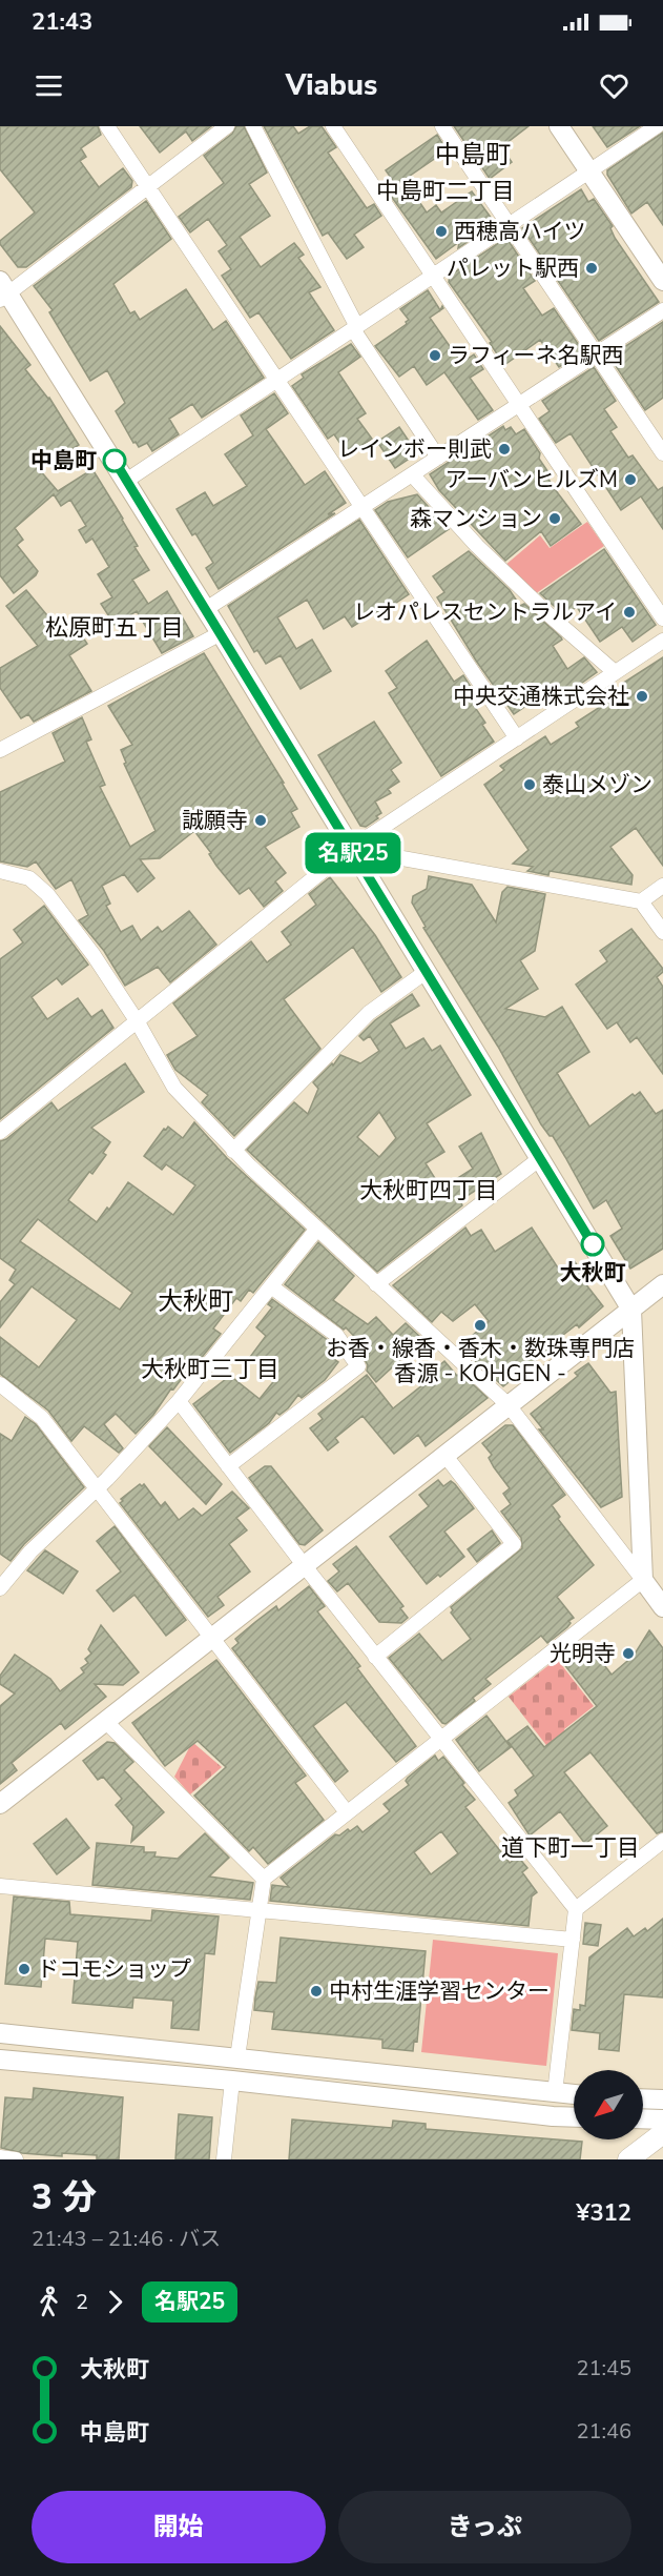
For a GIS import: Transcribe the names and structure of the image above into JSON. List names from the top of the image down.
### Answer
{
  "districts": [
    "中島町",
    "中島町二丁目",
    "松原町五丁目",
    "大秋町四丁目",
    "大秋町",
    "大秋町三丁目",
    "道下町一丁目"
  ],
  "places": [
    "西穂高ハイツ",
    "パレット駅西",
    "ラフィーネ名駅西",
    "レインボー則武",
    "中島町",
    "アーバンヒルズM",
    "森マンション",
    "レオパレスセントラルアイ",
    "中央交通株式会社",
    "泰山メゾン",
    "誠願寺",
    "大秋町",
    "お香・線香・香木・数珠専門店 香源 - KOHGEN -",
    "光明寺",
    "ドコモショップ",
    "中村生涯学習センター"
  ],
  "lines": ["bus line 名駅25"],
  "north": "bottom left",
  "page": {
    "status": "21:43",
    "header": "Viabus",
    "on_map": "名駅25",
    "heading": ["3 分", "21:43 – 21:46 · バス", "¥312"],
    "legs": ["2", "名駅25"],
    "list": [
      {
        "name": "大秋町",
        "value": "21:45"
      },
      {
        "name": "中島町",
        "value": "21:46"
      }
    ],
    "buttons": ["開始", "きっぷ"]
  }
}
